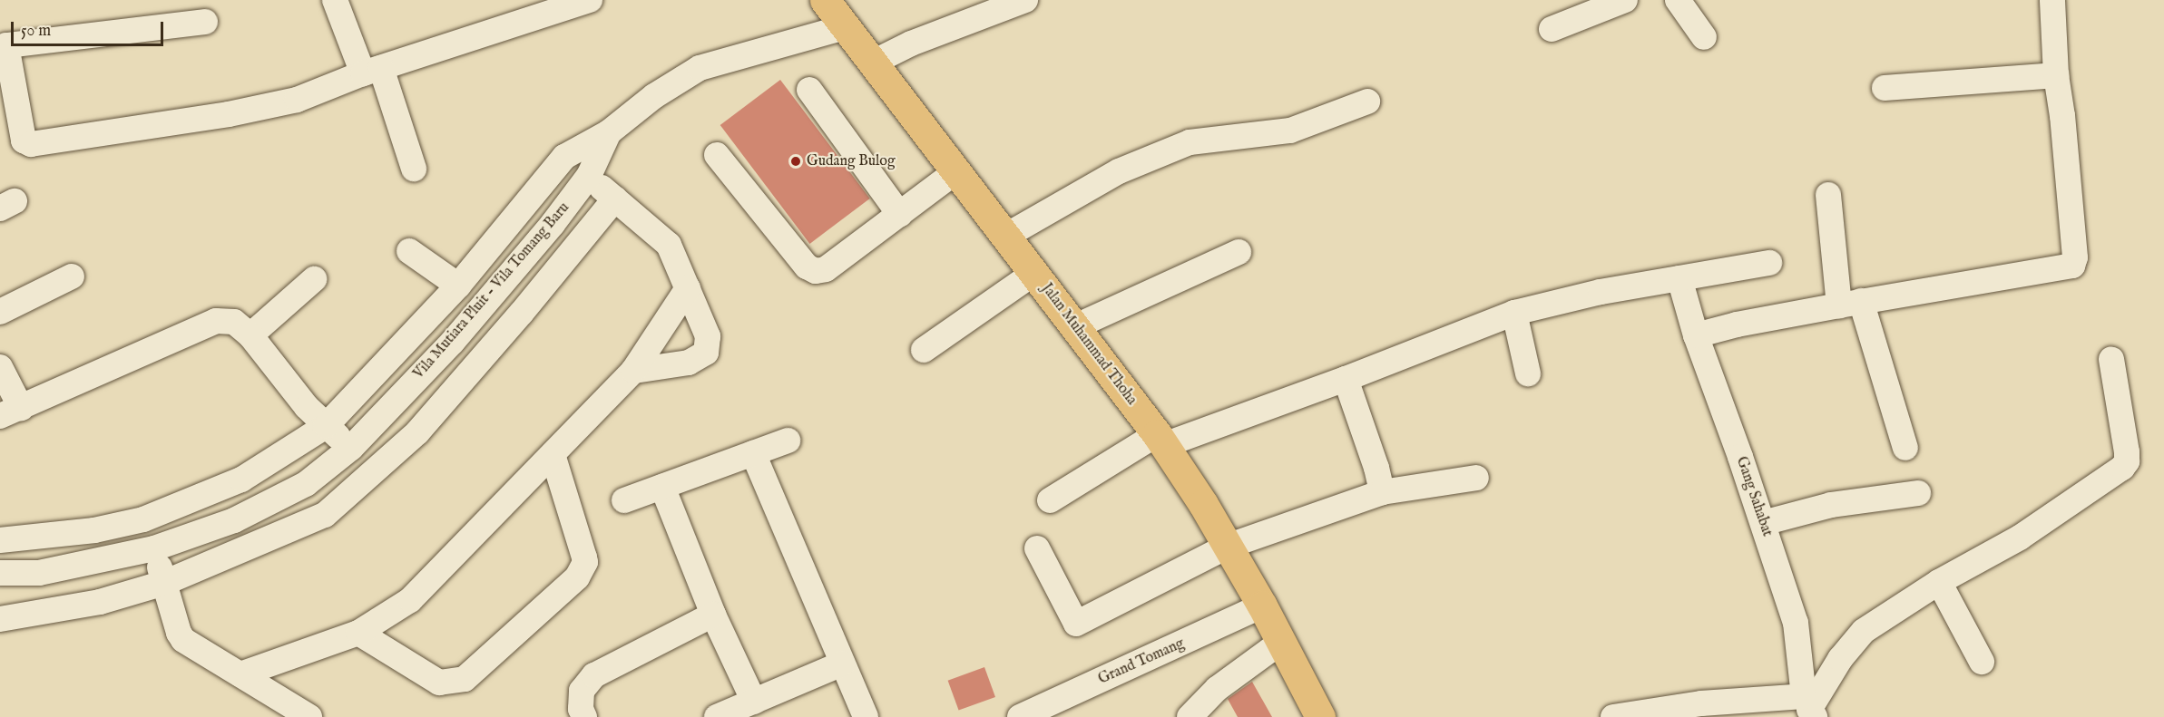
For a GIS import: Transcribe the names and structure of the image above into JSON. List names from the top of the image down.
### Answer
{
  "streets": {
    "main road": ["Jalan Muhammad Thoha"],
    "street": ["Vila Mutiara Pluit - Vila Tomang Baru", "Gang Sahabat", "Grand Tomang"]
  },
  "crossings": [
    ["Vila Mutiara Pluit - Vila Tomang Baru", "Jalan Muhammad Thoha"],
    ["Jalan Muhammad Thoha", "Grand Tomang"]
  ],
  "places": ["Gudang Bulog"],
  "scale_bar": "50 m"
}
